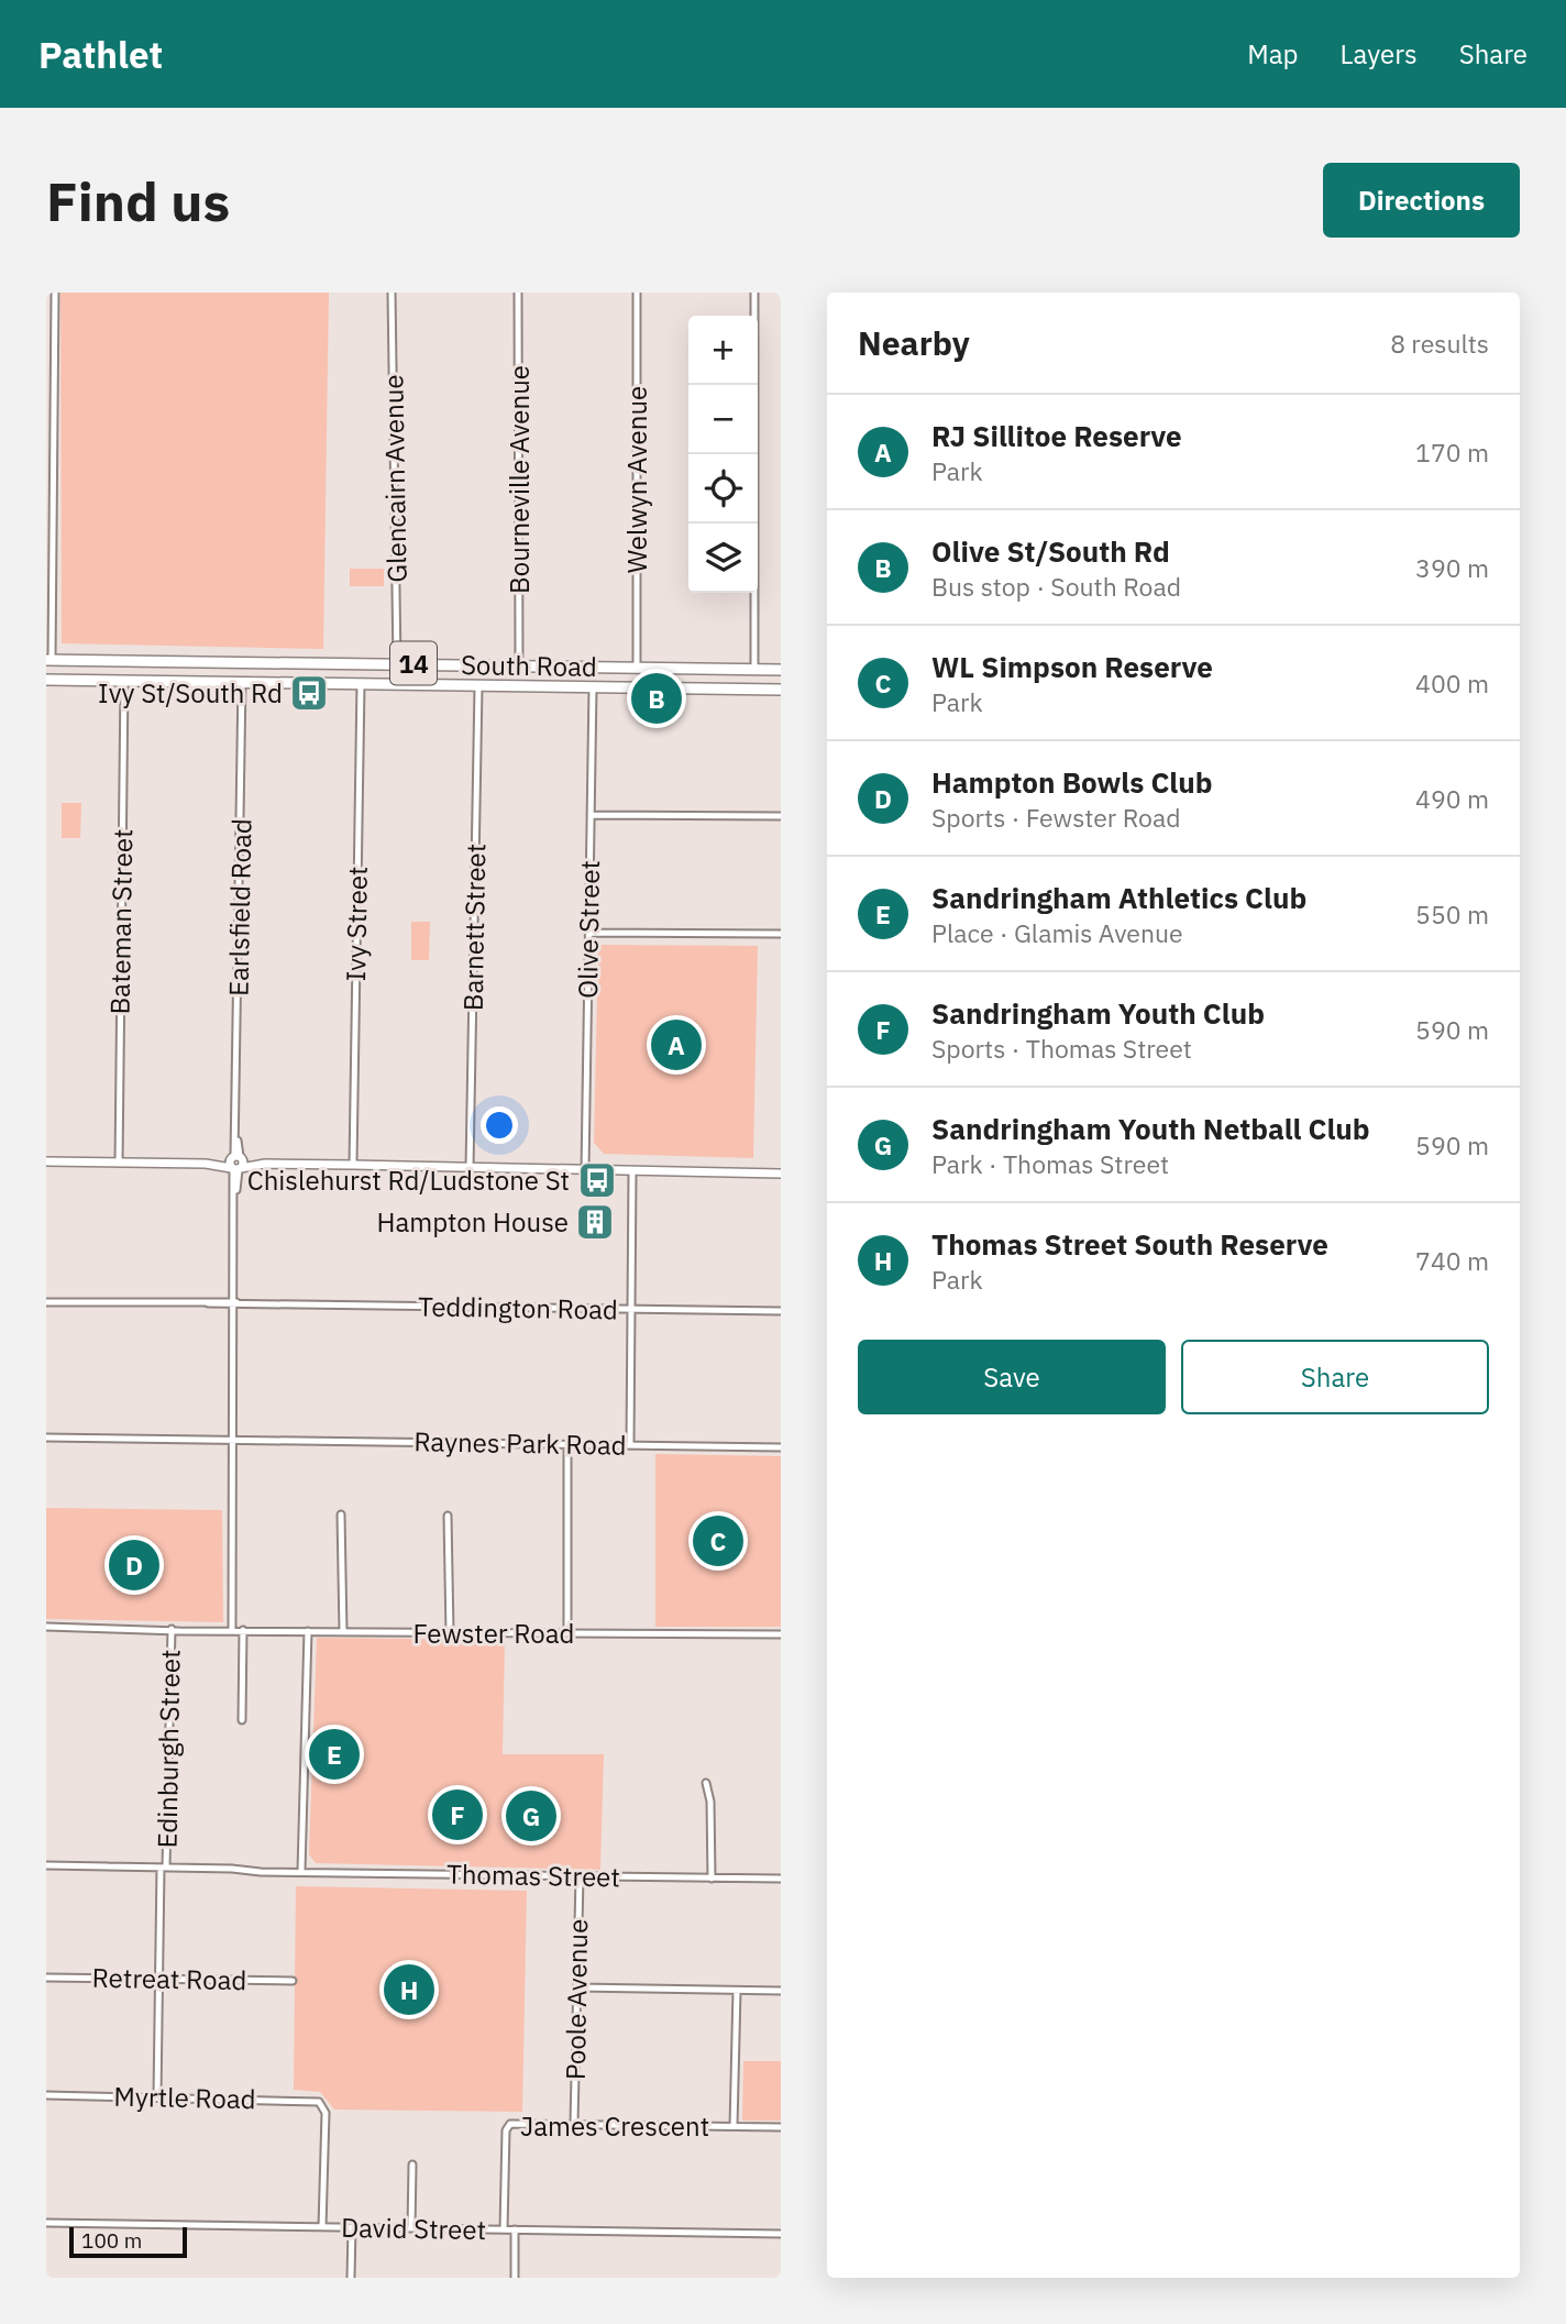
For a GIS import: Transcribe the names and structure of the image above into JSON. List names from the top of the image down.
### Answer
{
  "streets": {
    "main road": ["14", "South Road"],
    "street": [
      "Glencairn Avenue",
      "Bourneville Avenue",
      "Welwyn Avenue",
      "Earlsfield Road",
      "Bateman Street",
      "Ivy Street",
      "Barnett Street",
      "Olive Street",
      "Teddington Road",
      "Raynes Park Road",
      "Fewster Road",
      "Edinburgh Street",
      "Thomas Street",
      "Retreat Road",
      "Poole Avenue",
      "Myrtle Road",
      "James Crescent",
      "David Street"
    ]
  },
  "crossings": [
    ["Glencairn Avenue", "South Road"],
    ["Bourneville Avenue", "South Road"],
    ["Welwyn Avenue", "South Road"],
    ["South Road", "Earlsfield Road"],
    ["South Road", "Bateman Street"],
    ["South Road", "Ivy Street"],
    ["South Road", "Barnett Street"],
    ["South Road", "Olive Street"],
    ["Earlsfield Road", "Teddington Road"],
    ["Earlsfield Road", "Raynes Park Road"],
    ["Earlsfield Road", "Fewster Road"],
    ["Fewster Road", "Edinburgh Street"],
    ["Edinburgh Street", "Thomas Street"],
    ["Edinburgh Street", "Retreat Road"],
    ["Edinburgh Street", "Myrtle Road"],
    ["Thomas Street", "Poole Avenue"],
    ["Poole Avenue", "James Crescent"],
    ["Myrtle Road", "David Street"],
    ["James Crescent", "David Street"]
  ],
  "places": {
    "bus stop": ["Ivy St/South Rd", "Chislehurst Rd/Ludstone St"],
    "building": ["Hampton House"]
  },
  "scale_bar": "100 m",
  "page": {
    "header": "Pathlet",
    "nav": ["Map", "Layers", "Share"],
    "buttons": [
      "Directions",
      ["Save", "Share"]
    ],
    "title": "Find us",
    "heading": ["Nearby", "8 results"],
    "map_buttons": ["+", "−"],
    "list": [
      {
        "mark": "A",
        "name": "RJ Sillitoe Reserve",
        "note": "Park",
        "value": "170 m"
      },
      {
        "mark": "B",
        "name": "Olive St/South Rd",
        "note": "Bus stop · South Road",
        "value": "390 m"
      },
      {
        "mark": "C",
        "name": "WL Simpson Reserve",
        "note": "Park",
        "value": "400 m"
      },
      {
        "mark": "D",
        "name": "Hampton Bowls Club",
        "note": "Sports · Fewster Road",
        "value": "490 m"
      },
      {
        "mark": "E",
        "name": "Sandringham Athletics Club",
        "note": "Place · Glamis Avenue",
        "value": "550 m"
      },
      {
        "mark": "F",
        "name": "Sandringham Youth Club",
        "note": "Sports · Thomas Street",
        "value": "590 m"
      },
      {
        "mark": "G",
        "name": "Sandringham Youth Netball Club",
        "note": "Park · Thomas Street",
        "value": "590 m"
      },
      {
        "mark": "H",
        "name": "Thomas Street South Reserve",
        "note": "Park",
        "value": "740 m"
      }
    ],
    "pins": [
      "B",
      "A",
      "C",
      "D",
      "E",
      "F",
      "G",
      "H"
    ],
    "scale": "100 m"
  }
}
